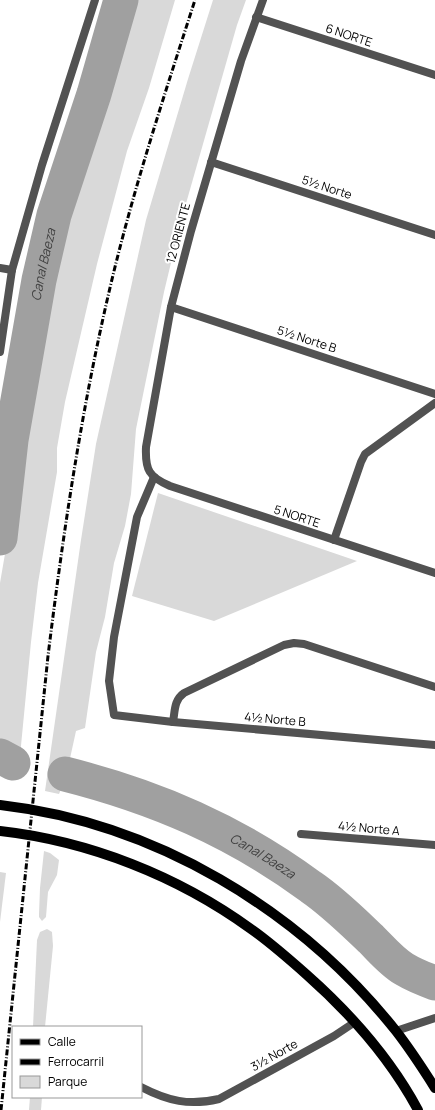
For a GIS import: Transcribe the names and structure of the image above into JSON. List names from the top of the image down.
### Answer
{
  "streets": {
    "street": [
      "6 NORTE",
      "5½ Norte",
      "12 ORIENTE",
      "5½ Norte B",
      "5 NORTE",
      "4½ Norte B",
      "4½ Norte A",
      "3½ Norte"
    ]
  },
  "crossings": [
    ["6 NORTE", "12 ORIENTE"],
    ["5½ Norte", "12 ORIENTE"],
    ["12 ORIENTE", "5½ Norte B"],
    ["12 ORIENTE", "5 NORTE"],
    ["12 ORIENTE", "4½ Norte B"],
    ["5 NORTE", "4½ Norte B"]
  ],
  "water": ["Canal Baeza"],
  "legend": ["Calle", "Ferrocarril", "Parque"]
}
